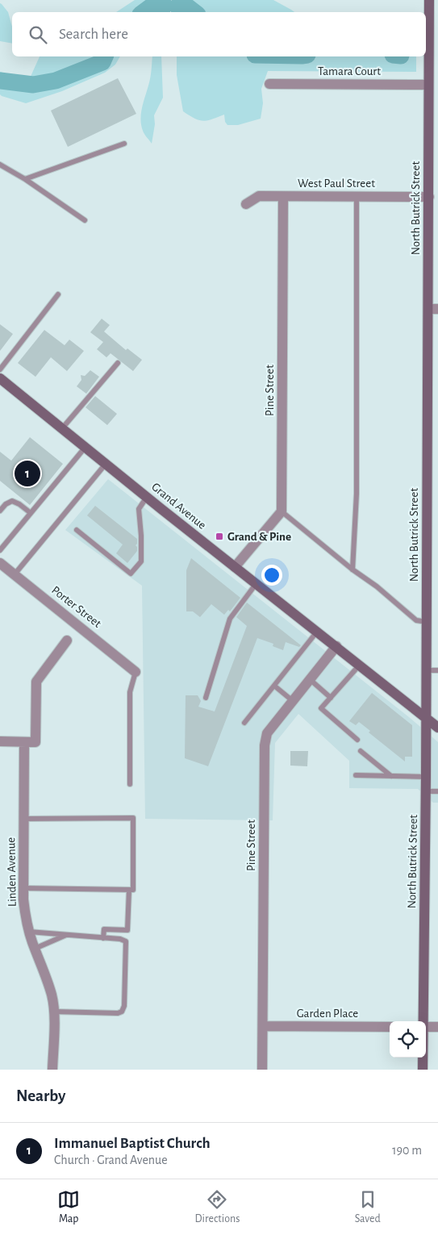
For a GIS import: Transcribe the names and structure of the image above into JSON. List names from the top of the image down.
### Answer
{
  "streets": {
    "street": [
      "Tamara Court",
      "West Paul Street",
      "North Butrick Street",
      "Pine Street",
      "Grand Avenue",
      "Porter Street",
      "Linden Avenue",
      "Garden Place"
    ]
  },
  "crossings": [
    ["Tamara Court", "North Butrick Street"],
    ["West Paul Street", "North Butrick Street"],
    ["West Paul Street", "Pine Street"],
    ["North Butrick Street", "Grand Avenue"],
    ["Pine Street", "Grand Avenue"],
    ["Pine Street", "Garden Place"]
  ],
  "places": {
    "transit": ["Grand & Pine"]
  },
  "page": {
    "search": "Search here",
    "pins": "1",
    "heading": "Nearby",
    "list": [
      {
        "mark": "1",
        "name": "Immanuel Baptist Church",
        "note": "Church · Grand Avenue",
        "value": "190 m"
      }
    ],
    "nav": ["Map", "Directions", "Saved"]
  }
}
